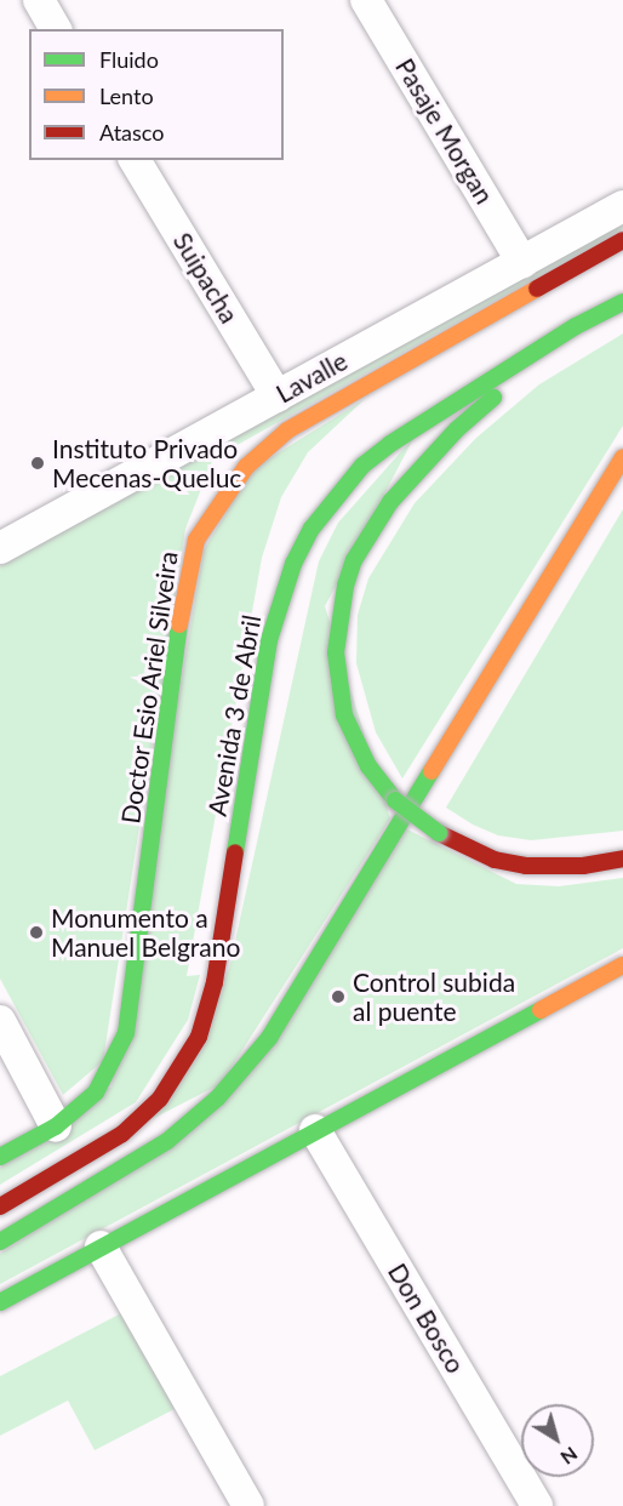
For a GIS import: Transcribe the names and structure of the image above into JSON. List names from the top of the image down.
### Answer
{
  "streets": {
    "main road": ["Doctor Esio Ariel Silveira", "Avenida 3 de Abril"],
    "street": [
      "Pasaje Morgan",
      "Suipacha",
      "Lavalle",
      "Don Bosco"
    ]
  },
  "crossings": [
    ["Pasaje Morgan", "Lavalle"],
    ["Suipacha", "Lavalle"]
  ],
  "places": ["Instituto Privado Mecenas-Queluc", "Monumento a Manuel Belgrano", "Control subida al puente"],
  "legend": ["Fluido", "Lento", "Atasco"],
  "north": "bottom right"
}
